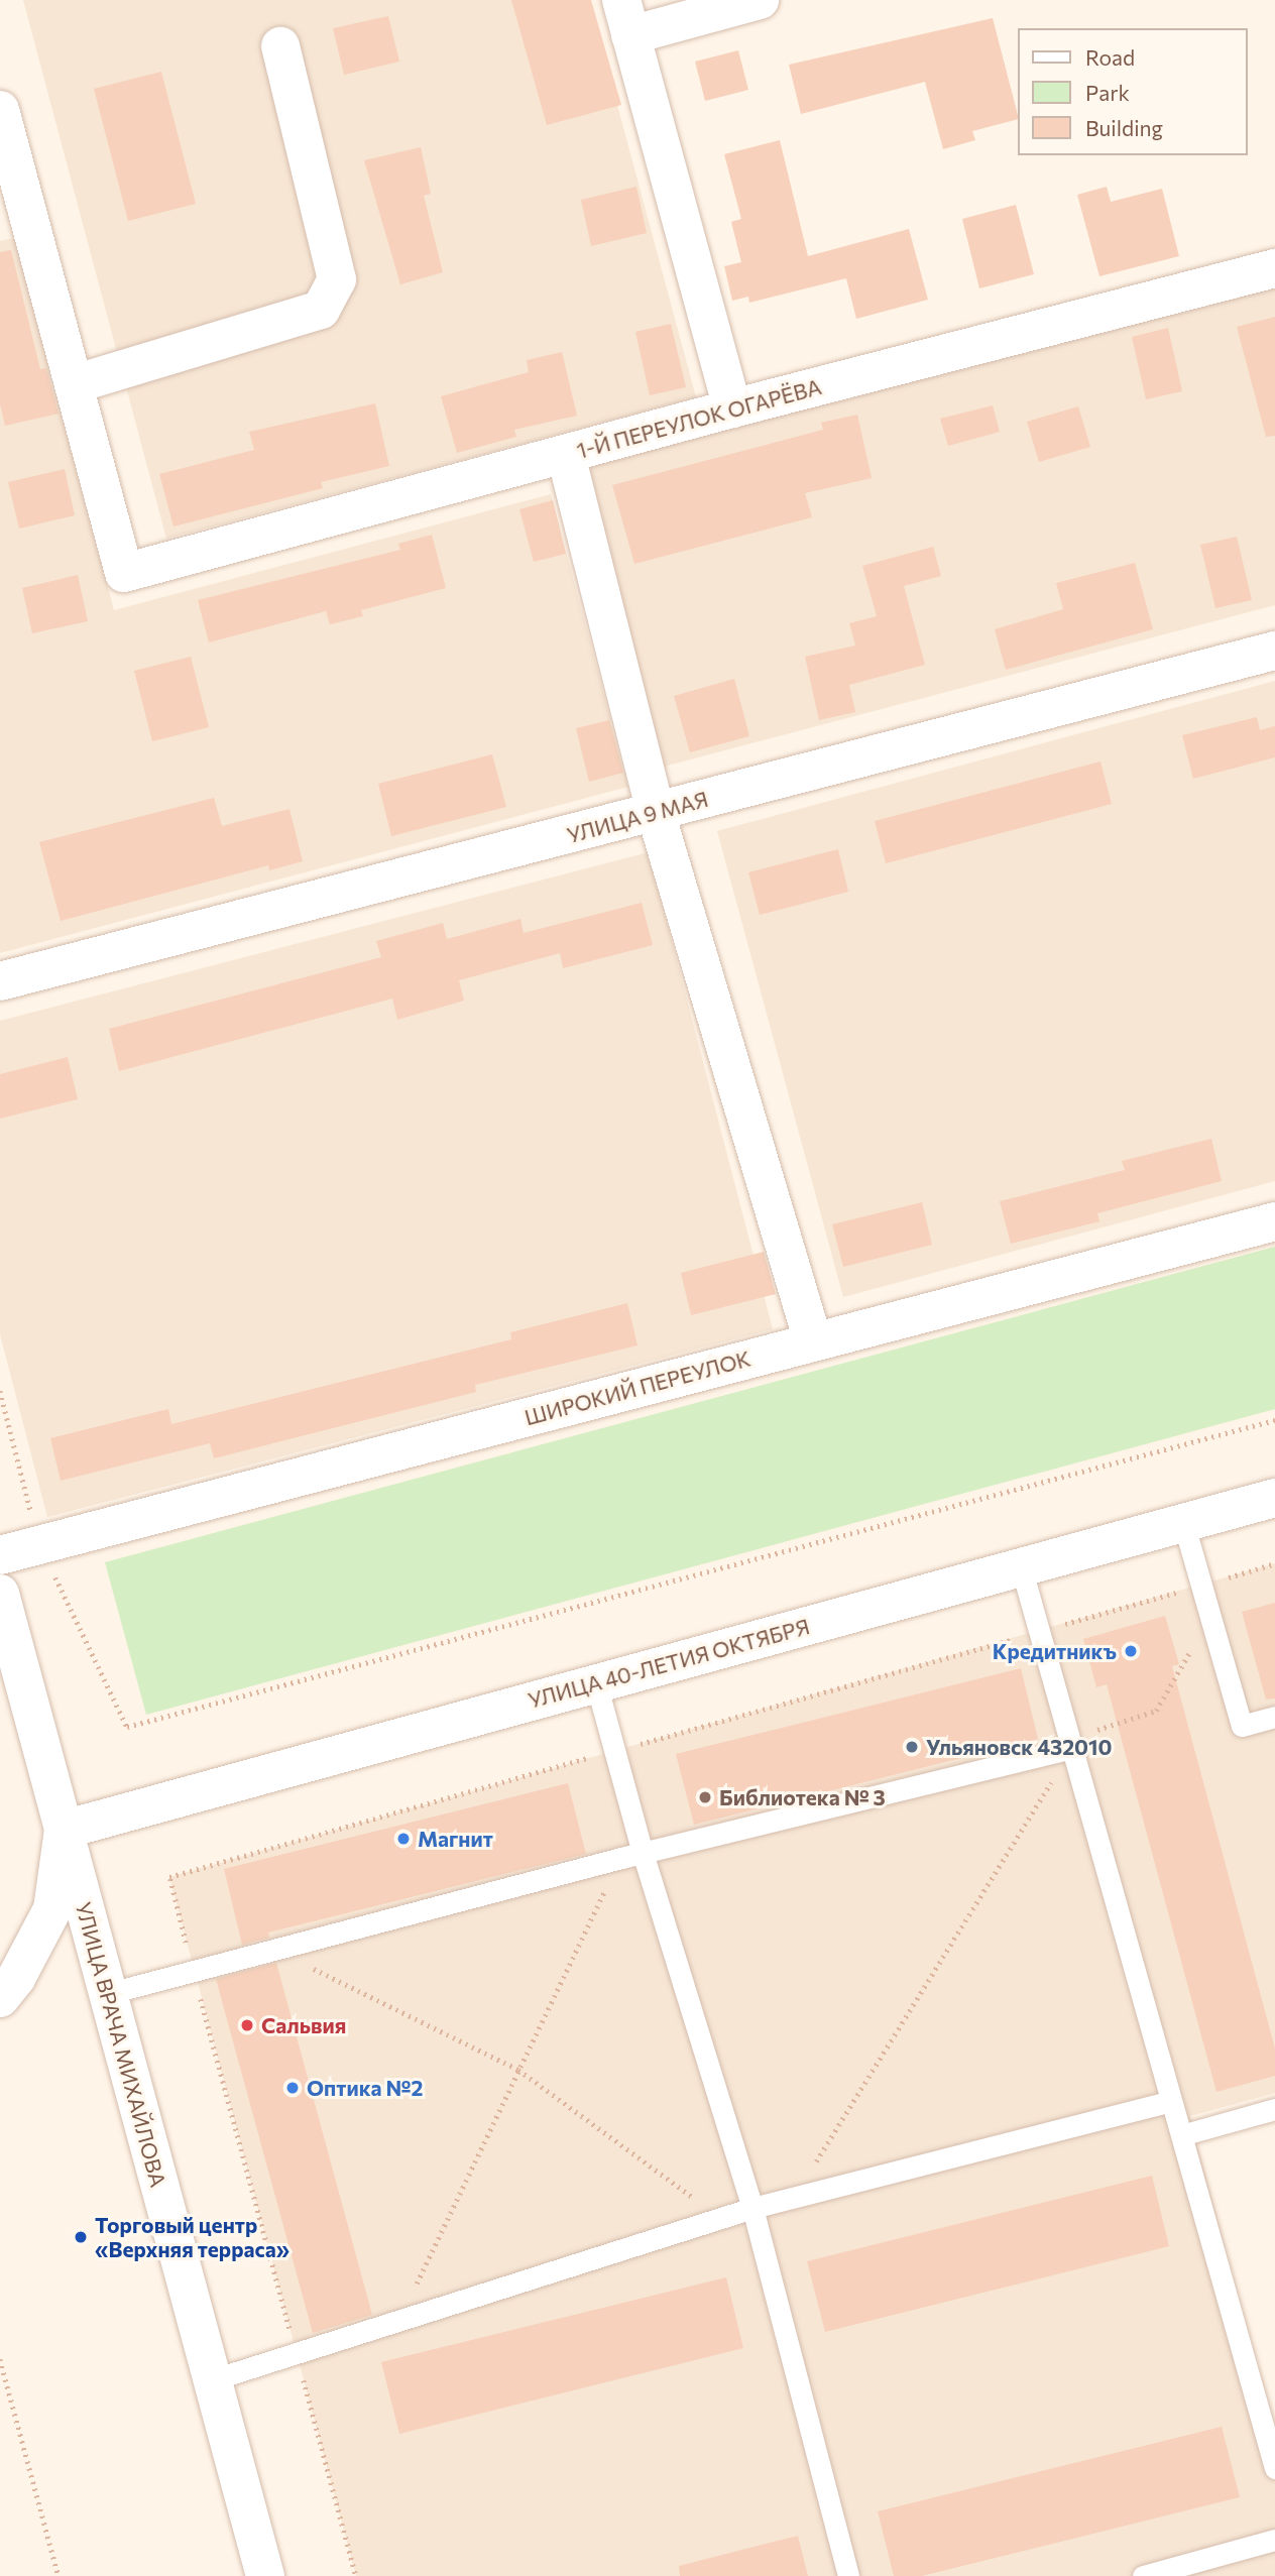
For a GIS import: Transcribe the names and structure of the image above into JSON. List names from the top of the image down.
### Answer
{
  "streets": {
    "street": [
      "1-Й ПЕРЕУЛОК ОГАРЁВА",
      "УЛИЦА 9 МАЯ",
      "ШИРОКИЙ ПЕРЕУЛОК",
      "УЛИЦА 40-ЛЕТИЯ ОКТЯБРЯ",
      "УЛИЦА ВРАЧА МИХАЙЛОВА"
    ]
  },
  "crossings": [
    ["УЛИЦА 40-ЛЕТИЯ ОКТЯБРЯ", "УЛИЦА ВРАЧА МИХАЙЛОВА"]
  ],
  "places": [
    "Кредитникъ",
    "Ульяновск 432010",
    "Библиотека № 3",
    "Магнит",
    "Сальвия",
    "Оптика №2",
    "Торговый центр «Верхняя терраса»"
  ],
  "legend": ["Road", "Park", "Building"]
}
